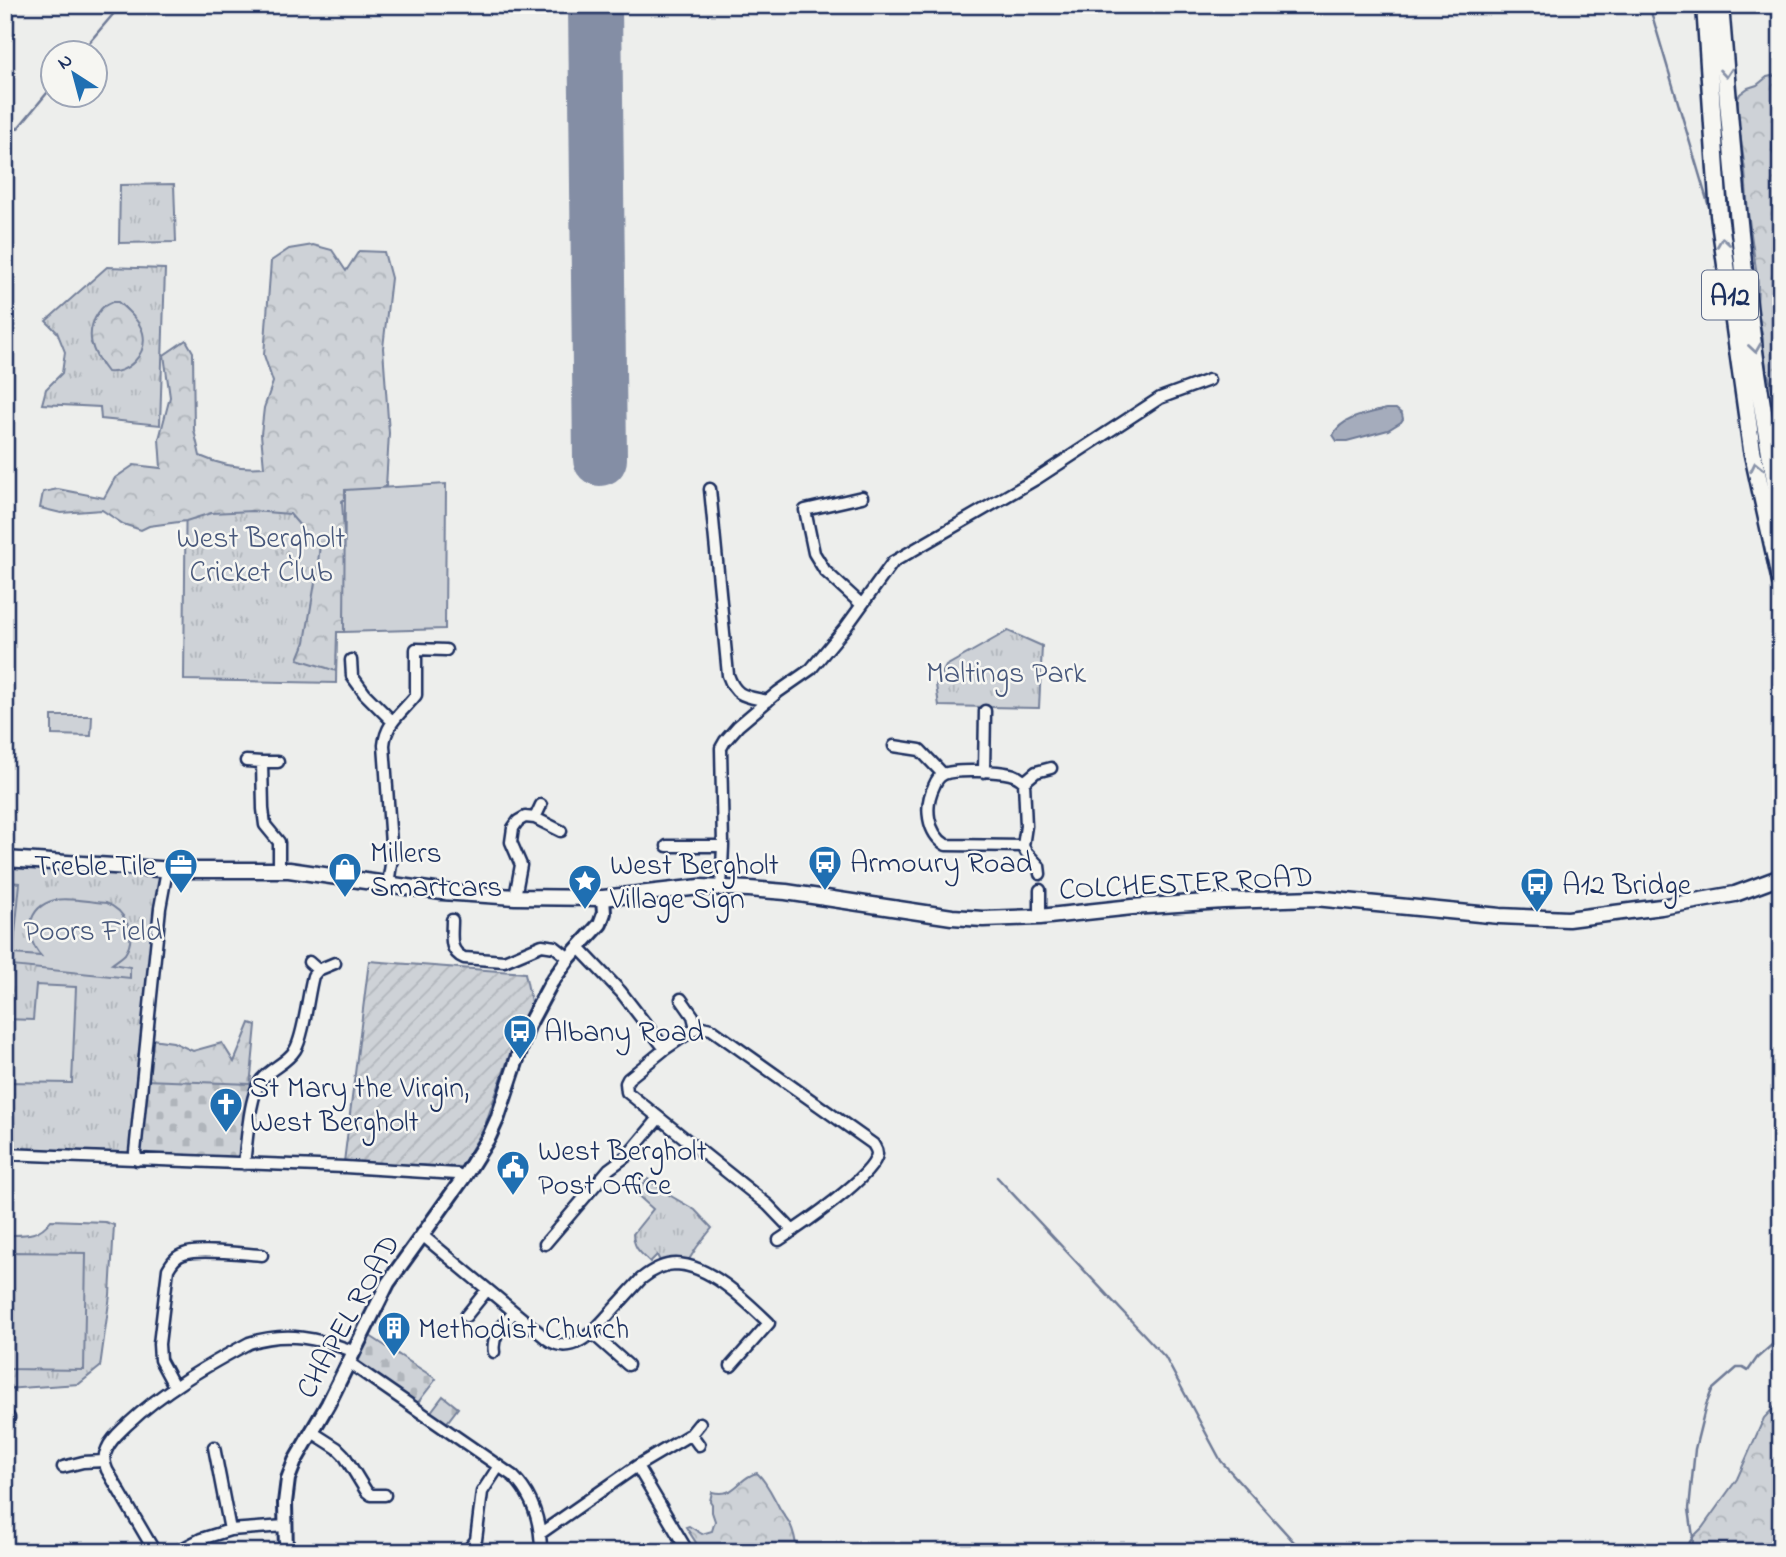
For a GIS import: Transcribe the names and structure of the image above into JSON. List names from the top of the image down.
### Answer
{
  "streets": {
    "highway": ["A12"],
    "main road": ["COLCHESTER ROAD"],
    "street": ["CHAPEL ROAD"]
  },
  "crossings": [
    ["COLCHESTER ROAD", "CHAPEL ROAD"]
  ],
  "parks": ["West Bergholt Cricket Club", "Maltings Park", "Poors Field"],
  "places": {
    "bus stop": ["Armoury Road", "A12 Bridge", "Albany Road"],
    "office": ["Treble Tile"],
    "shop": ["Millers Smartcars"],
    "place": ["West Bergholt Village Sign"],
    "church": ["St Mary the Virgin, West Bergholt"],
    "public building": ["West Bergholt Post Office"],
    "building": ["Methodist Church"]
  },
  "north": "top left"
}
